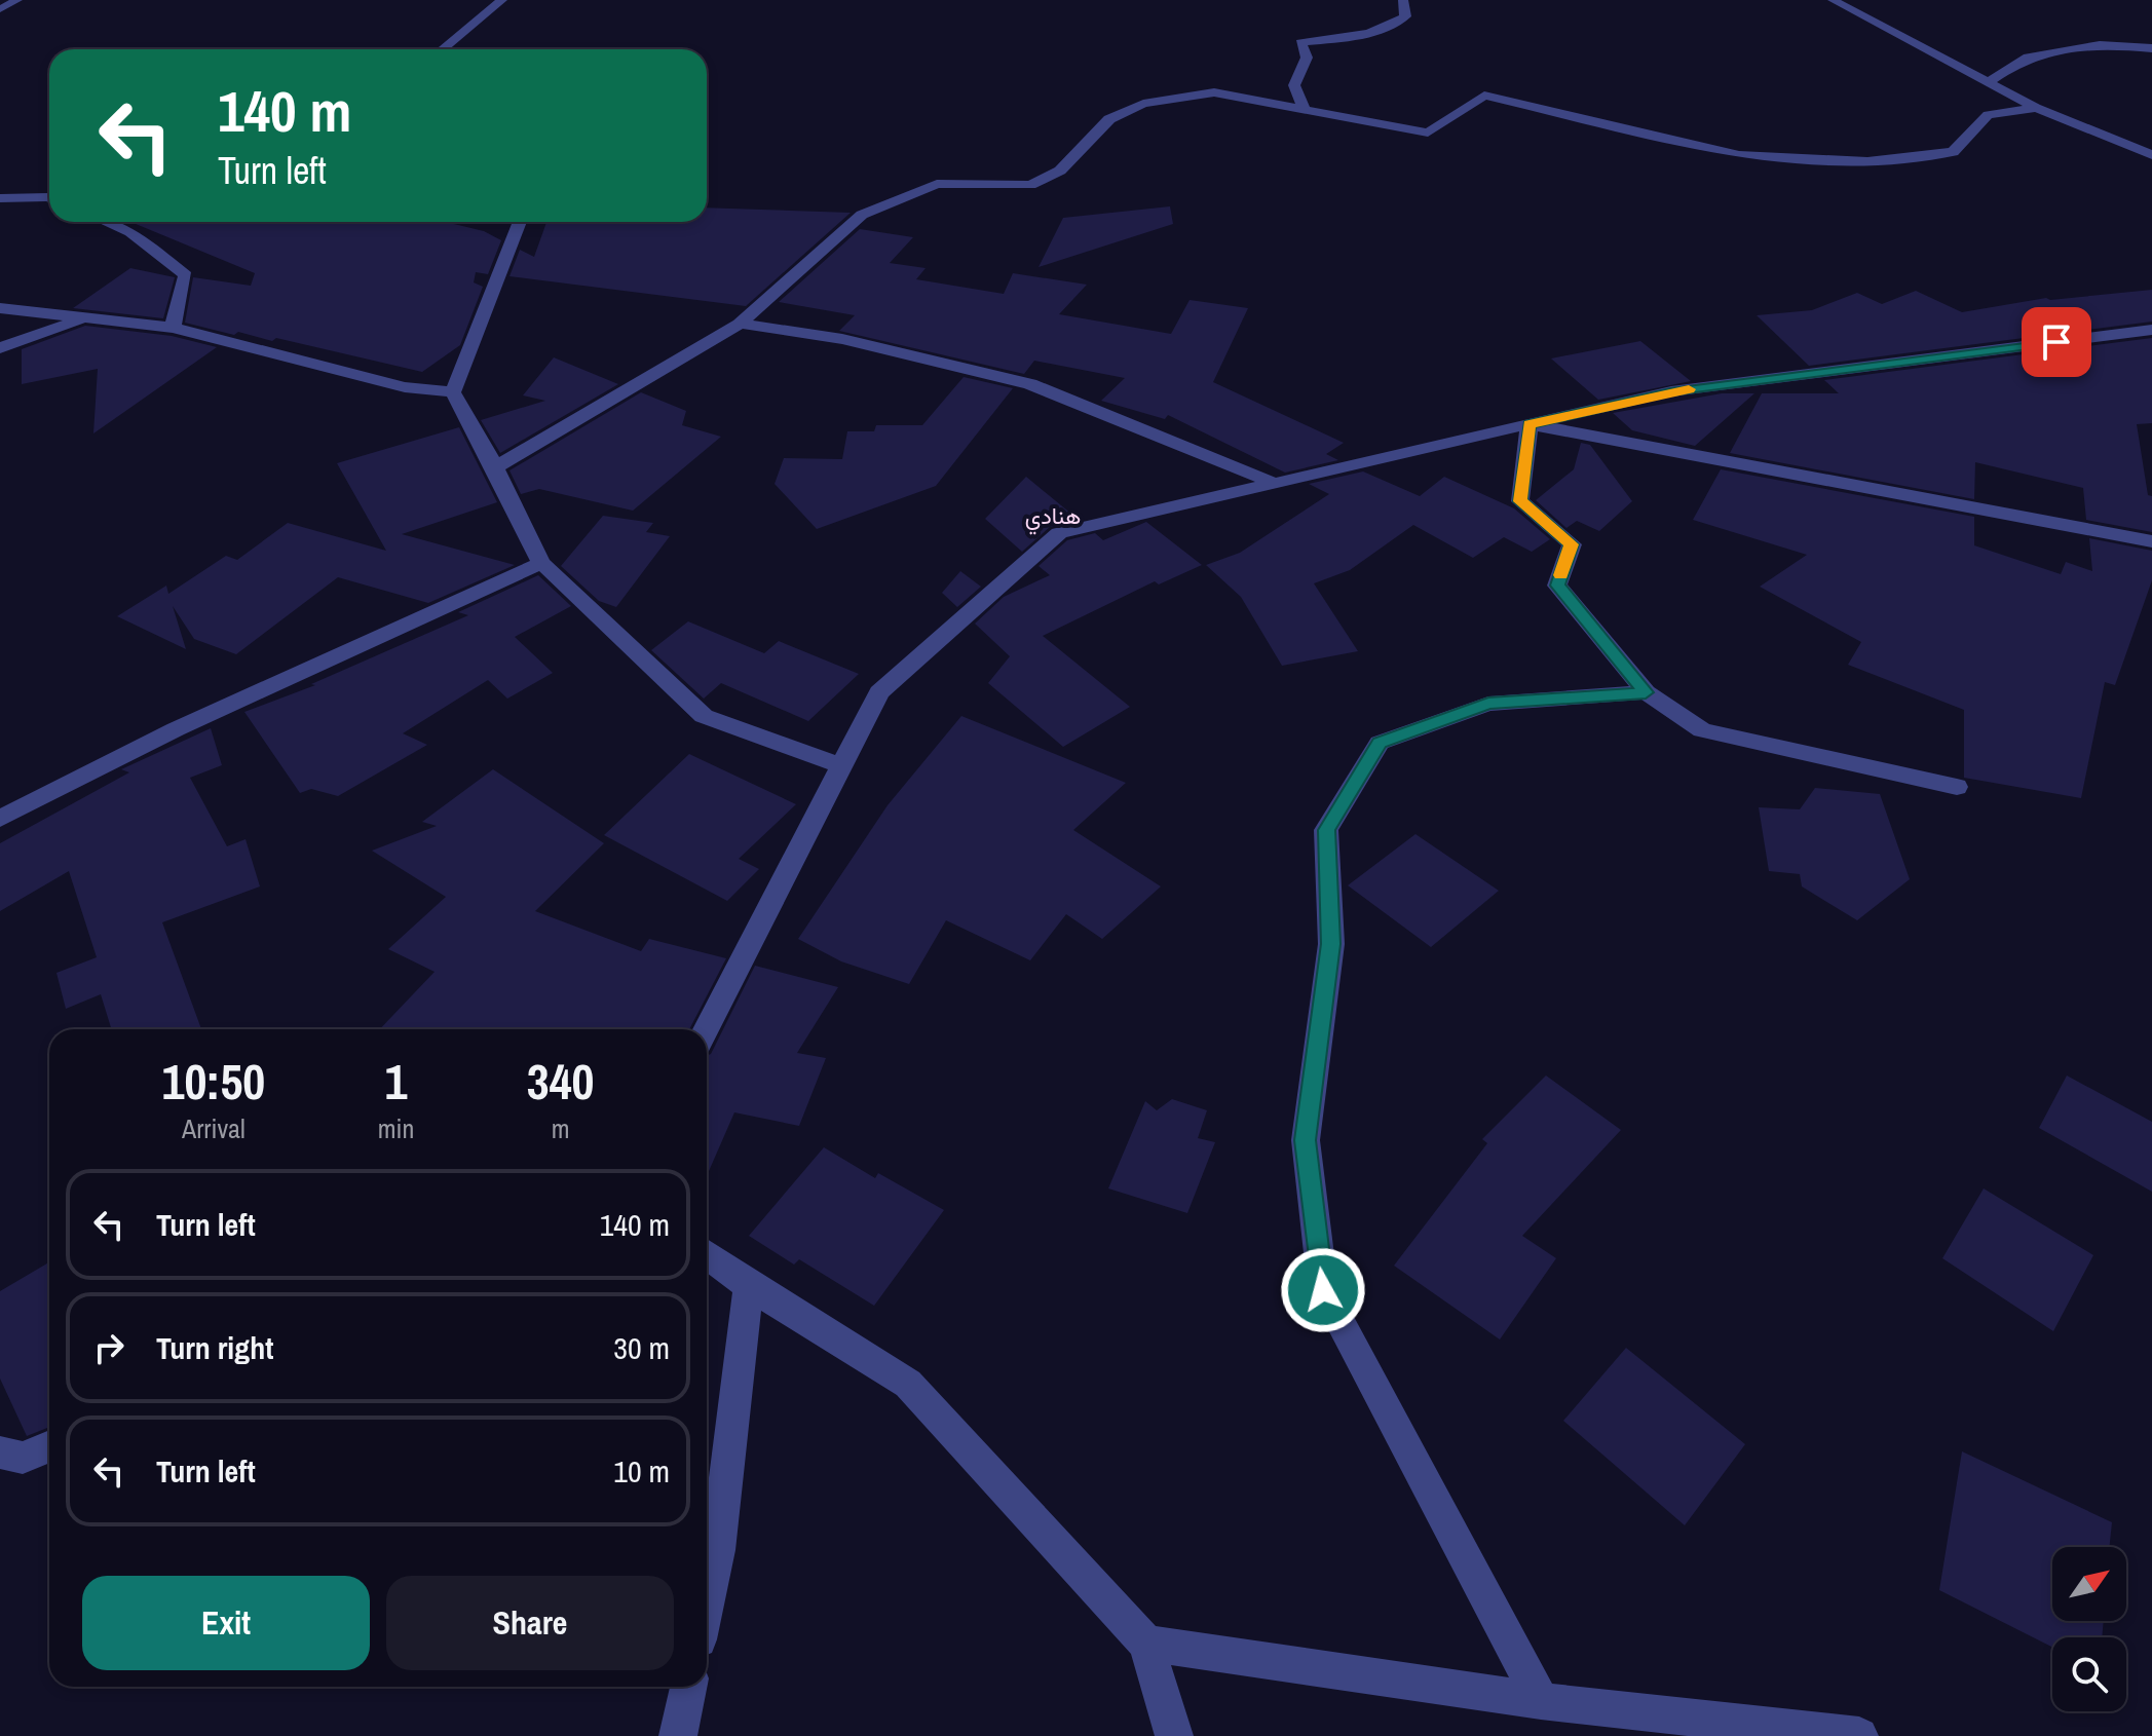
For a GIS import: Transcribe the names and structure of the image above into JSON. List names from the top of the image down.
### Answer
{
  "districts": ["هنادي"],
  "north": "top right",
  "page": {
    "turn": ["140 m", "Turn left"],
    "eta": [
      "10:50",
      "Arrival",
      "1",
      "min",
      "340",
      "m"
    ],
    "list": [
      {
        "name": "Turn left",
        "value": "140 m"
      },
      {
        "name": "Turn right",
        "value": "30 m"
      },
      {
        "name": "Turn left",
        "value": "10 m"
      }
    ],
    "buttons": ["Exit", "Share"]
  }
}
